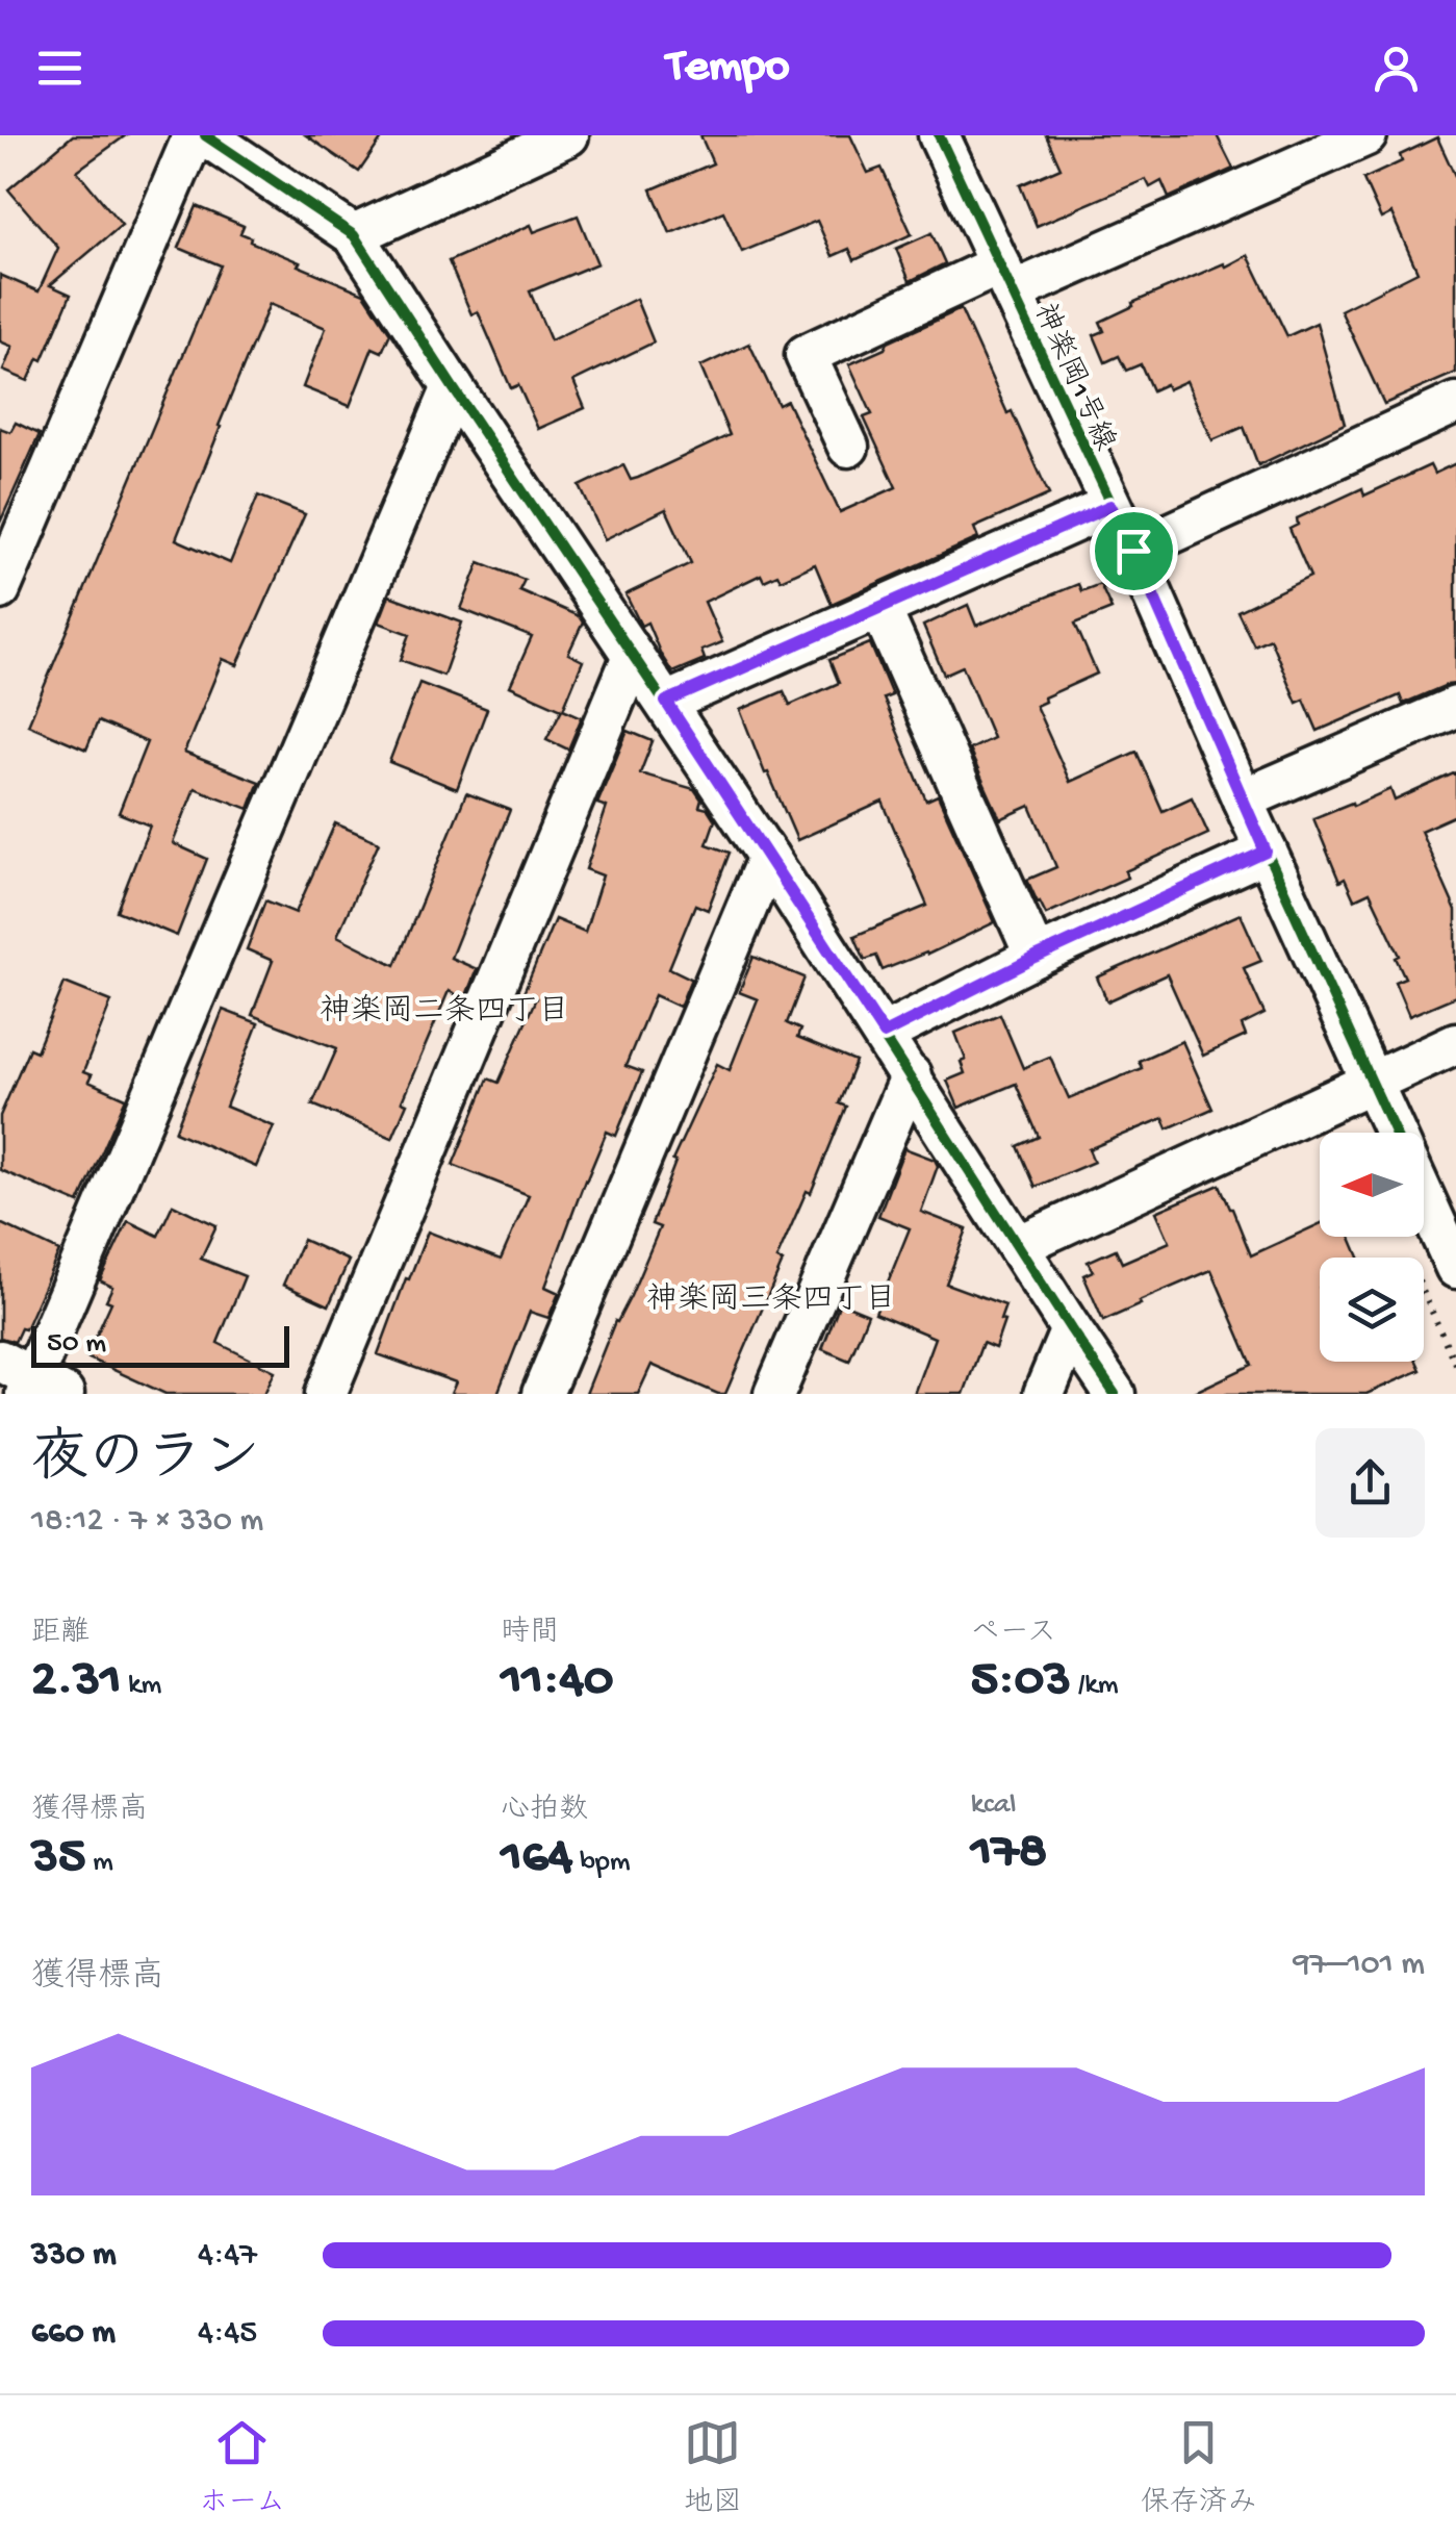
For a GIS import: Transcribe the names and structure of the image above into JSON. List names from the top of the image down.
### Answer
{
  "streets": {
    "street": ["神楽岡1号線"]
  },
  "districts": ["神楽岡二条四丁目", "神楽岡三条四丁目"],
  "scale_bar": "50 m",
  "north": "left",
  "page": {
    "header": "Tempo",
    "scale": "50 m",
    "heading": ["夜のラン", "18:12 · 7 × 330 m"],
    "stats": [
      ["距離", "2.31 km"],
      ["時間", "11:40"],
      ["ペース", "5:03 /km"],
      ["獲得標高", "35 m"],
      ["心拍数", "164 bpm"],
      ["kcal", "178"]
    ],
    "chart": ["獲得標高", "97–101 m"],
    "list": [
      {
        "name": "330 m",
        "note": "4:47"
      },
      {
        "name": "660 m",
        "note": "4:45"
      }
    ],
    "tabs": ["ホーム", "地図", "保存済み"]
  }
}
